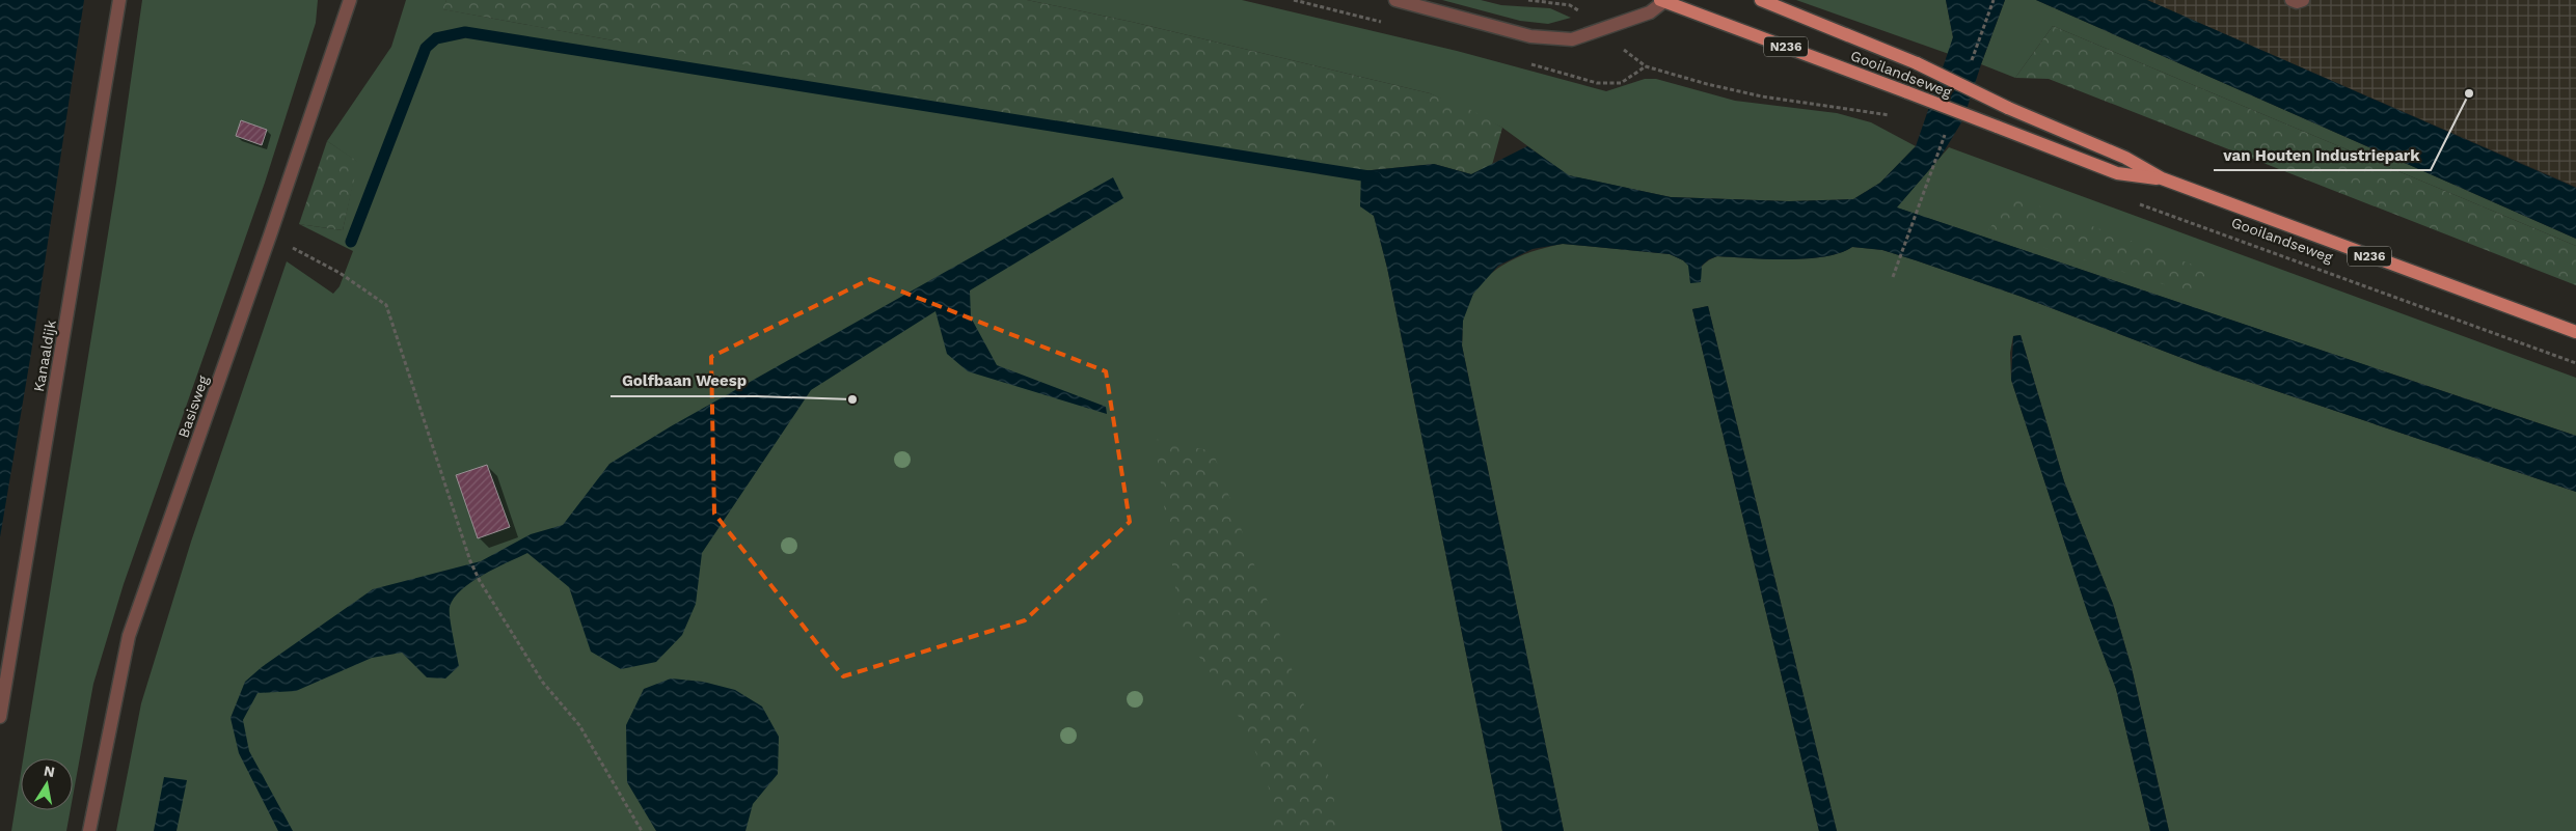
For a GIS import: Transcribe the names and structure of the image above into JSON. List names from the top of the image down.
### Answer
{
  "streets": {
    "main road": ["N236", "Gooilandseweg"],
    "street": ["Kanaaldijk", "Basisweg"]
  },
  "places": ["van Houten Industriepark", "Golfbaan Weesp"],
  "north": "top"
}
